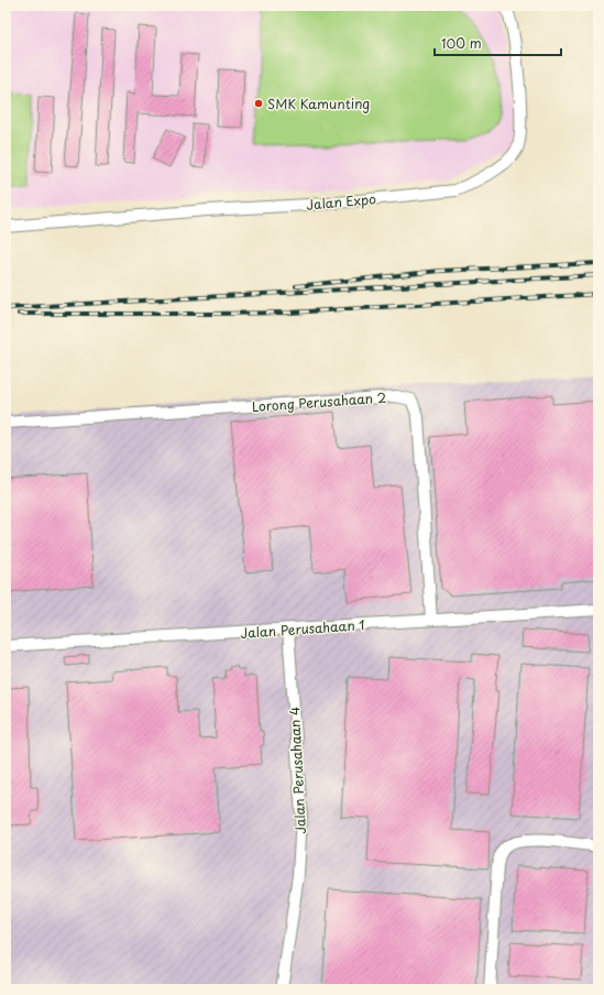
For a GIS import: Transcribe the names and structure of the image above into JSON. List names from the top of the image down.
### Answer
{
  "streets": {
    "street": [
      "Jalan Expo",
      "Lorong Perusahaan 2",
      "Jalan Perusahaan 1",
      "Jalan Perusahaan 4"
    ]
  },
  "crossings": [
    ["Lorong Perusahaan 2", "Jalan Perusahaan 1"],
    ["Jalan Perusahaan 1", "Jalan Perusahaan 4"]
  ],
  "places": ["SMK Kamunting"],
  "scale_bar": "100 m"
}
